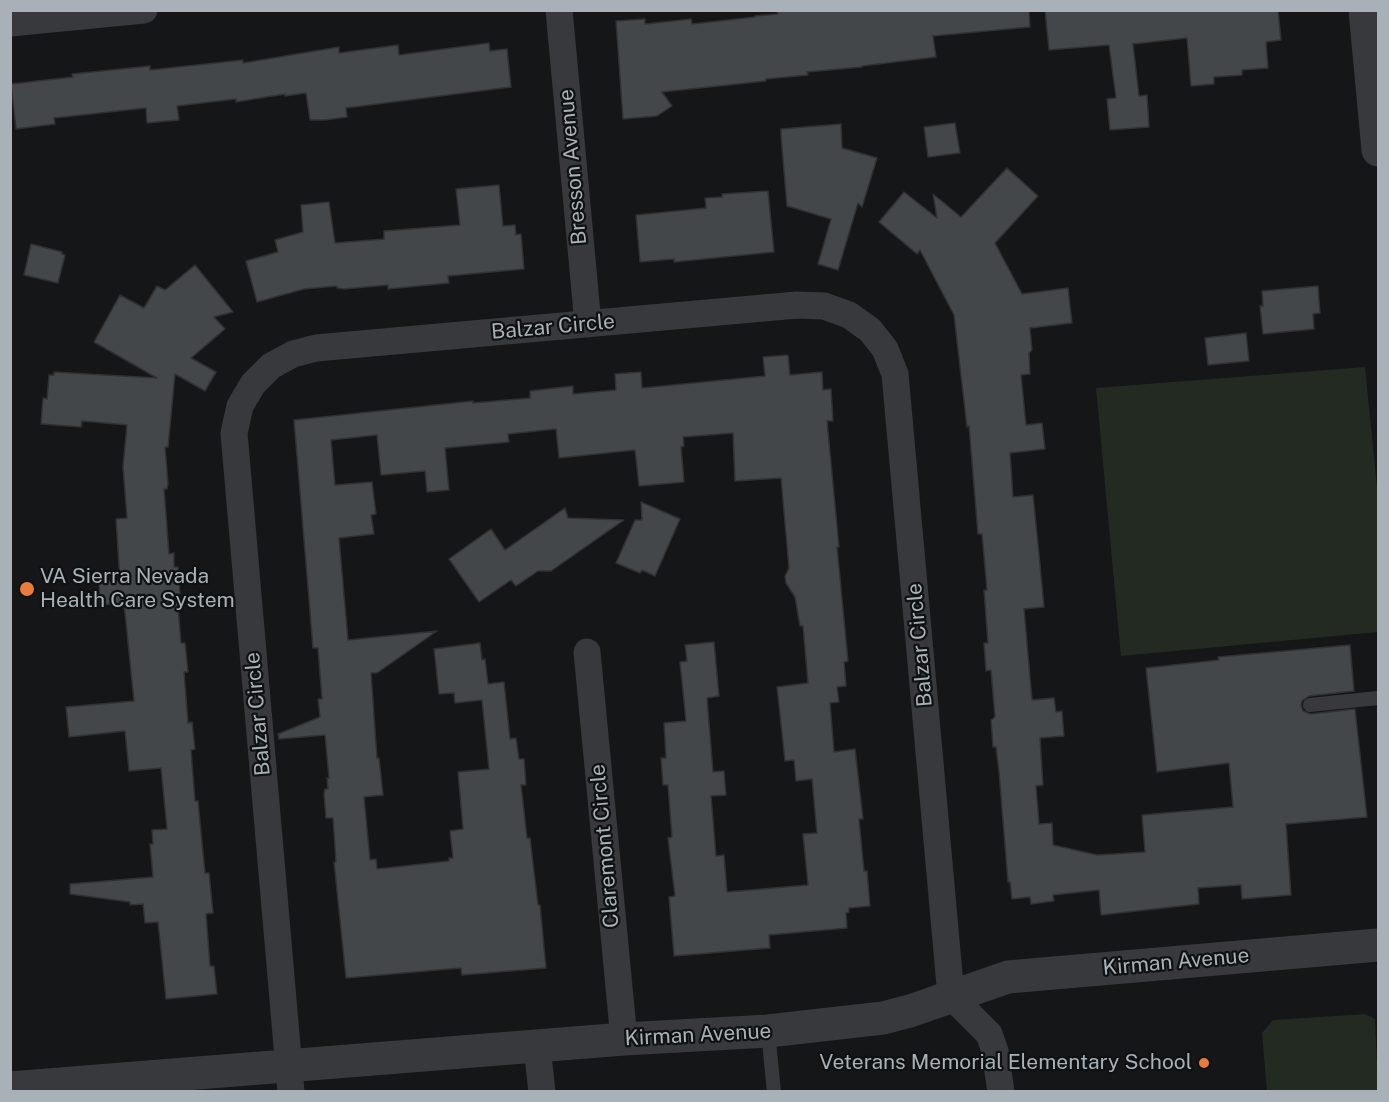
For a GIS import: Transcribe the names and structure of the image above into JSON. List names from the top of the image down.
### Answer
{
  "streets": {
    "street": [
      "Bresson Avenue",
      "Balzar Circle",
      "Claremont Circle",
      "Kirman Avenue"
    ]
  },
  "crossings": [
    ["Bresson Avenue", "Balzar Circle"],
    ["Balzar Circle", "Kirman Avenue"],
    ["Claremont Circle", "Kirman Avenue"]
  ],
  "places": ["VA Sierra Nevada Health Care System", "Veterans Memorial Elementary School"]
}
